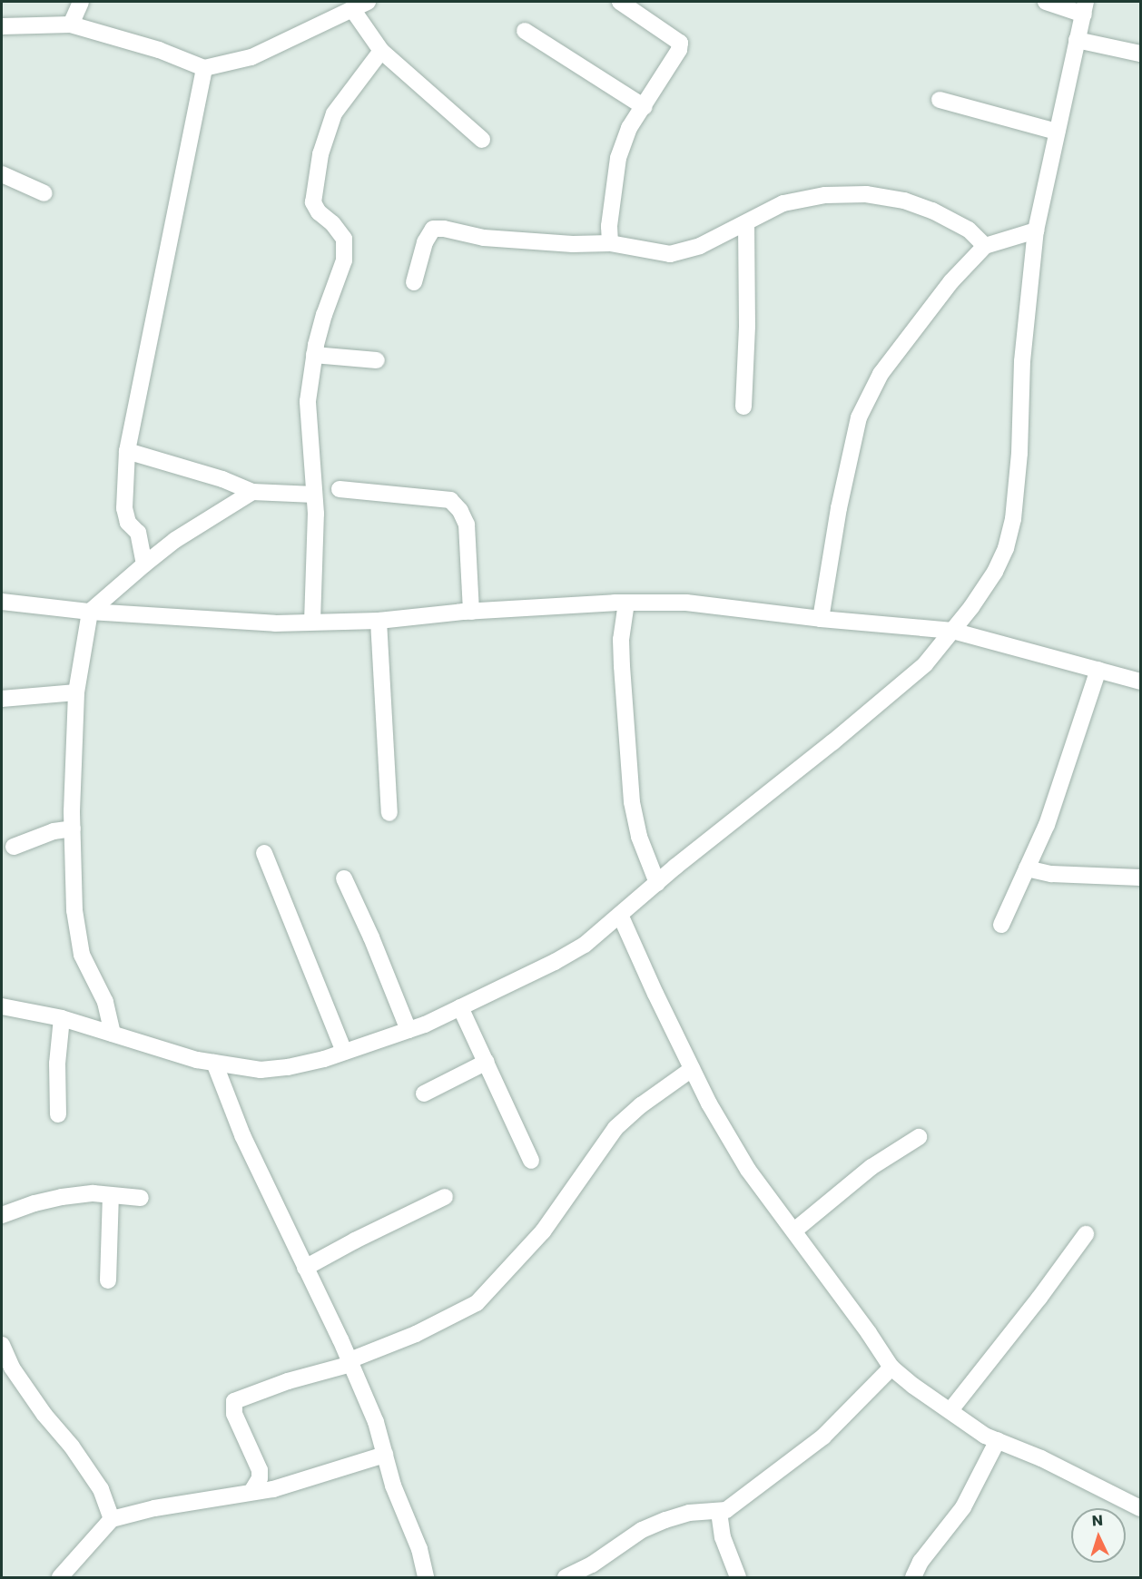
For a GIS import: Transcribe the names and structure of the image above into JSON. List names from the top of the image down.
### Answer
{
  "north": "top"
}
